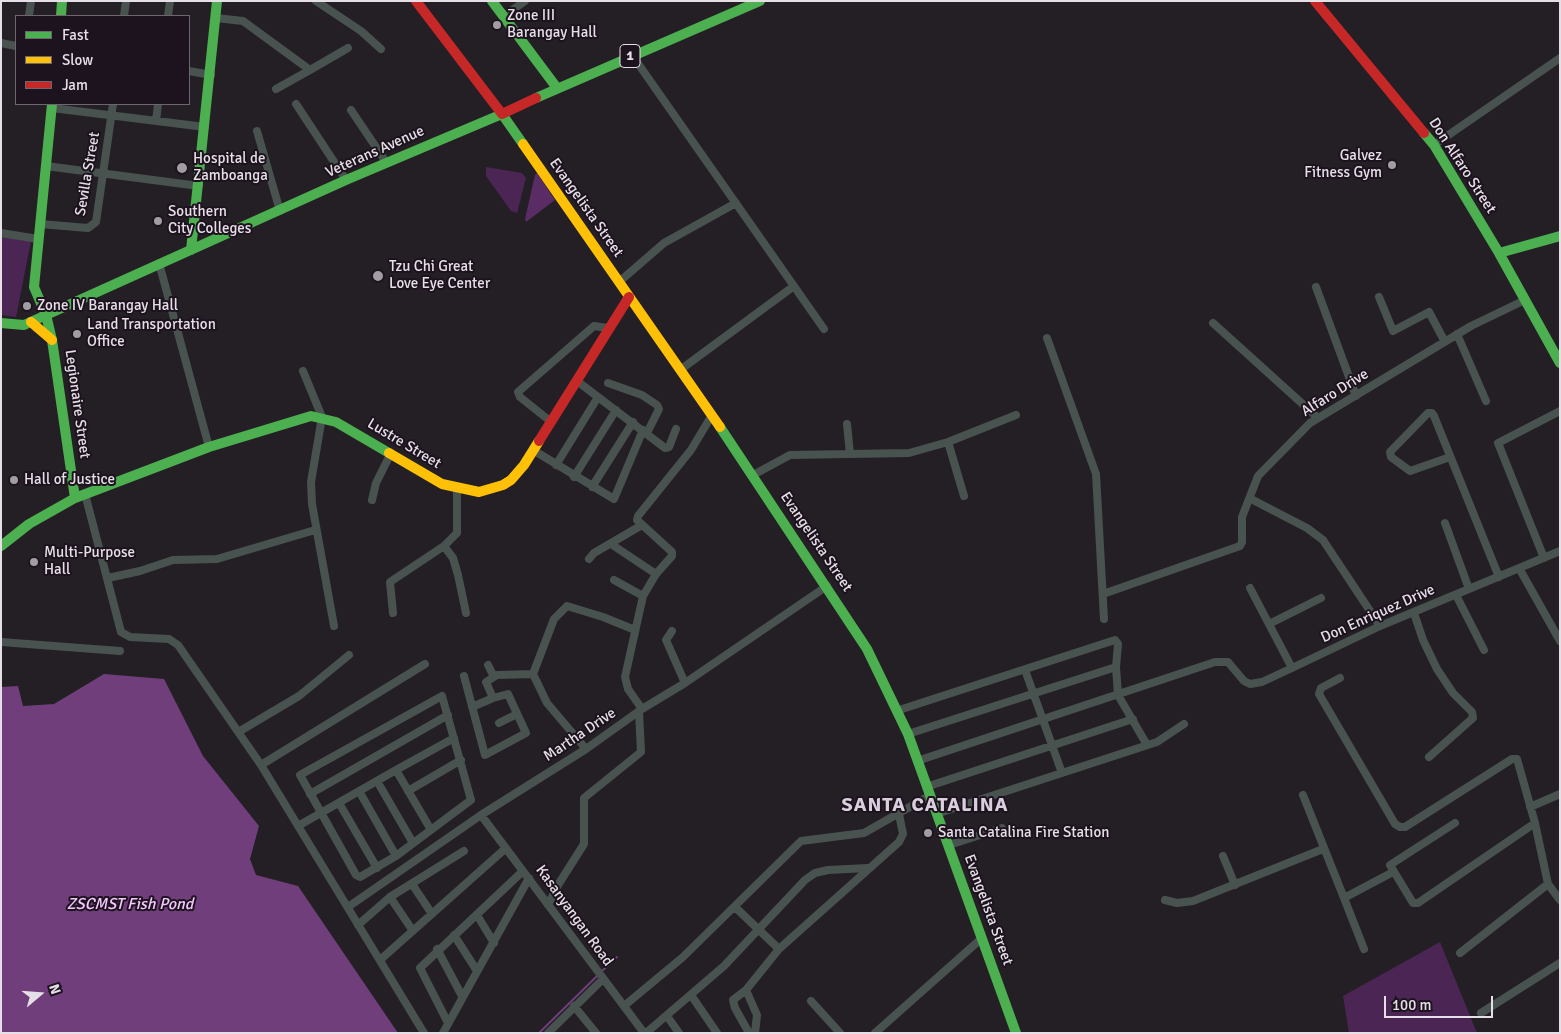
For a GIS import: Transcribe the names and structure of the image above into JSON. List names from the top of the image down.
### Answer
{
  "streets": {
    "main road": [
      "1",
      "Veterans Avenue",
      "Don Alfaro Street",
      "Evangelista Street",
      "Legionaire Street",
      "Lustre Street"
    ],
    "street": [
      "Sevilla Street",
      "Alfaro Drive",
      "Don Enriquez Drive",
      "Martha Drive",
      "Kasanyangan Road"
    ]
  },
  "crossings": [
    ["Veterans Avenue", "Evangelista Street"],
    ["Veterans Avenue", "Legionaire Street"],
    ["Don Alfaro Street", "Alfaro Drive"],
    ["Sevilla Street", "Legionaire Street"],
    ["Evangelista Street", "Lustre Street"],
    ["Evangelista Street", "Martha Drive"],
    ["Legionaire Street", "Lustre Street"],
    ["Martha Drive", "Kasanyangan Road"]
  ],
  "districts": ["SANTA CATALINA"],
  "water": ["ZSCMST Fish Pond"],
  "places": [
    "Zone III Barangay Hall",
    "Galvez Fitness Gym",
    "Hospital de Zamboanga",
    "Southern City Colleges",
    "Tzu Chi Great Love Eye Center",
    "Zone IV Barangay Hall",
    "Land Transportation Office",
    "Hall of Justice",
    "Multi-Purpose Hall",
    "Santa Catalina Fire Station"
  ],
  "legend": ["Fast", "Slow", "Jam"],
  "scale_bar": "100 m",
  "north": "right"
}
